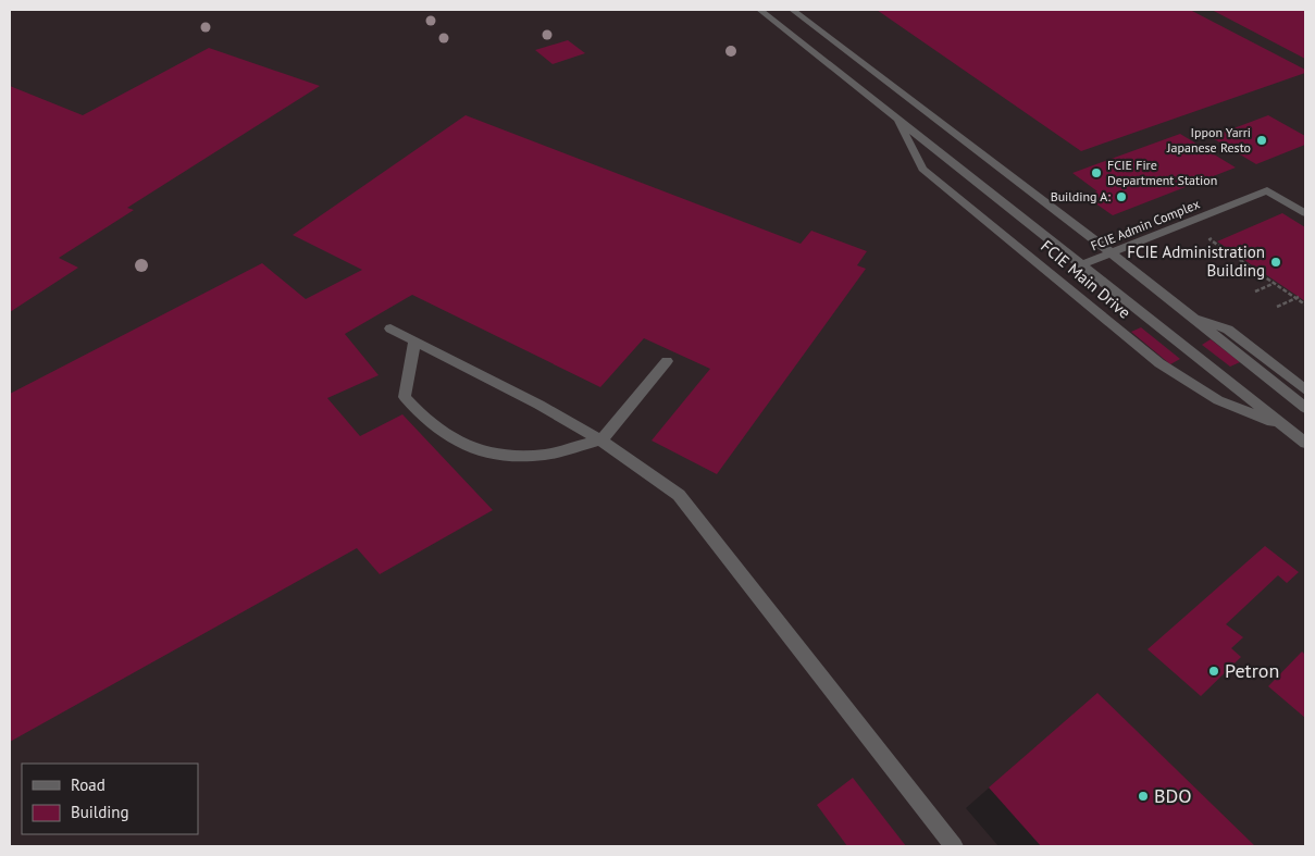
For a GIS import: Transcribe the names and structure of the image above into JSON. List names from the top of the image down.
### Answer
{
  "streets": {
    "street": ["FCIE Admin Complex", "FCIE Main Drive"]
  },
  "crossings": [
    ["FCIE Admin Complex", "FCIE Main Drive"]
  ],
  "places": [
    "Ippon Yarri Japanese Resto",
    "FCIE Fire Department Station",
    "Building A:",
    "FCIE Administration Building",
    "Petron",
    "BDO"
  ],
  "legend": ["Road", "Building"]
}
